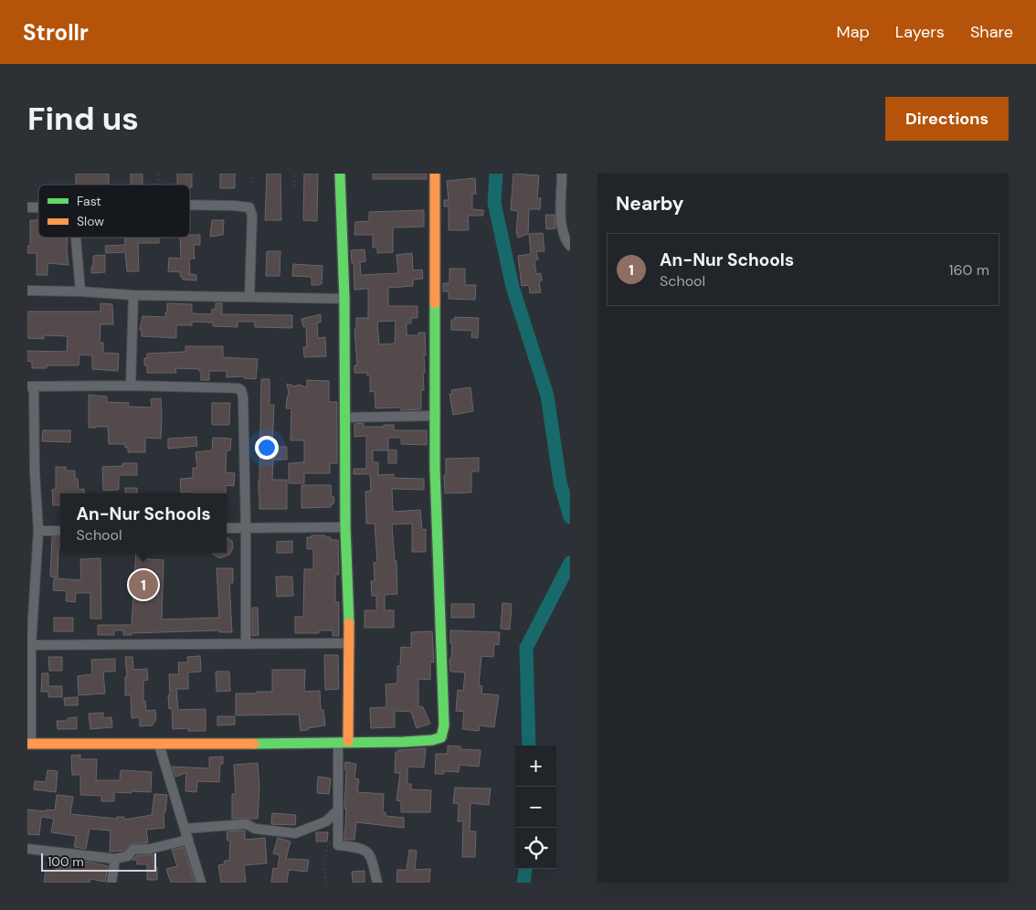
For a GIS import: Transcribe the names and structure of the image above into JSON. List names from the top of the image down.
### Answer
{
  "legend": ["Fast", "Slow"],
  "scale_bar": "100 m",
  "page": {
    "header": "Strollr",
    "nav": ["Map", "Layers", "Share"],
    "buttons": "Directions",
    "title": "Find us",
    "heading": "Nearby",
    "list": [
      {
        "mark": "1",
        "name": "An-Nur Schools",
        "note": "School",
        "value": "160 m"
      }
    ],
    "popup": ["An-Nur Schools", "School"],
    "pins": "1",
    "map_buttons": ["+", "−"],
    "scale": "100 m"
  }
}
